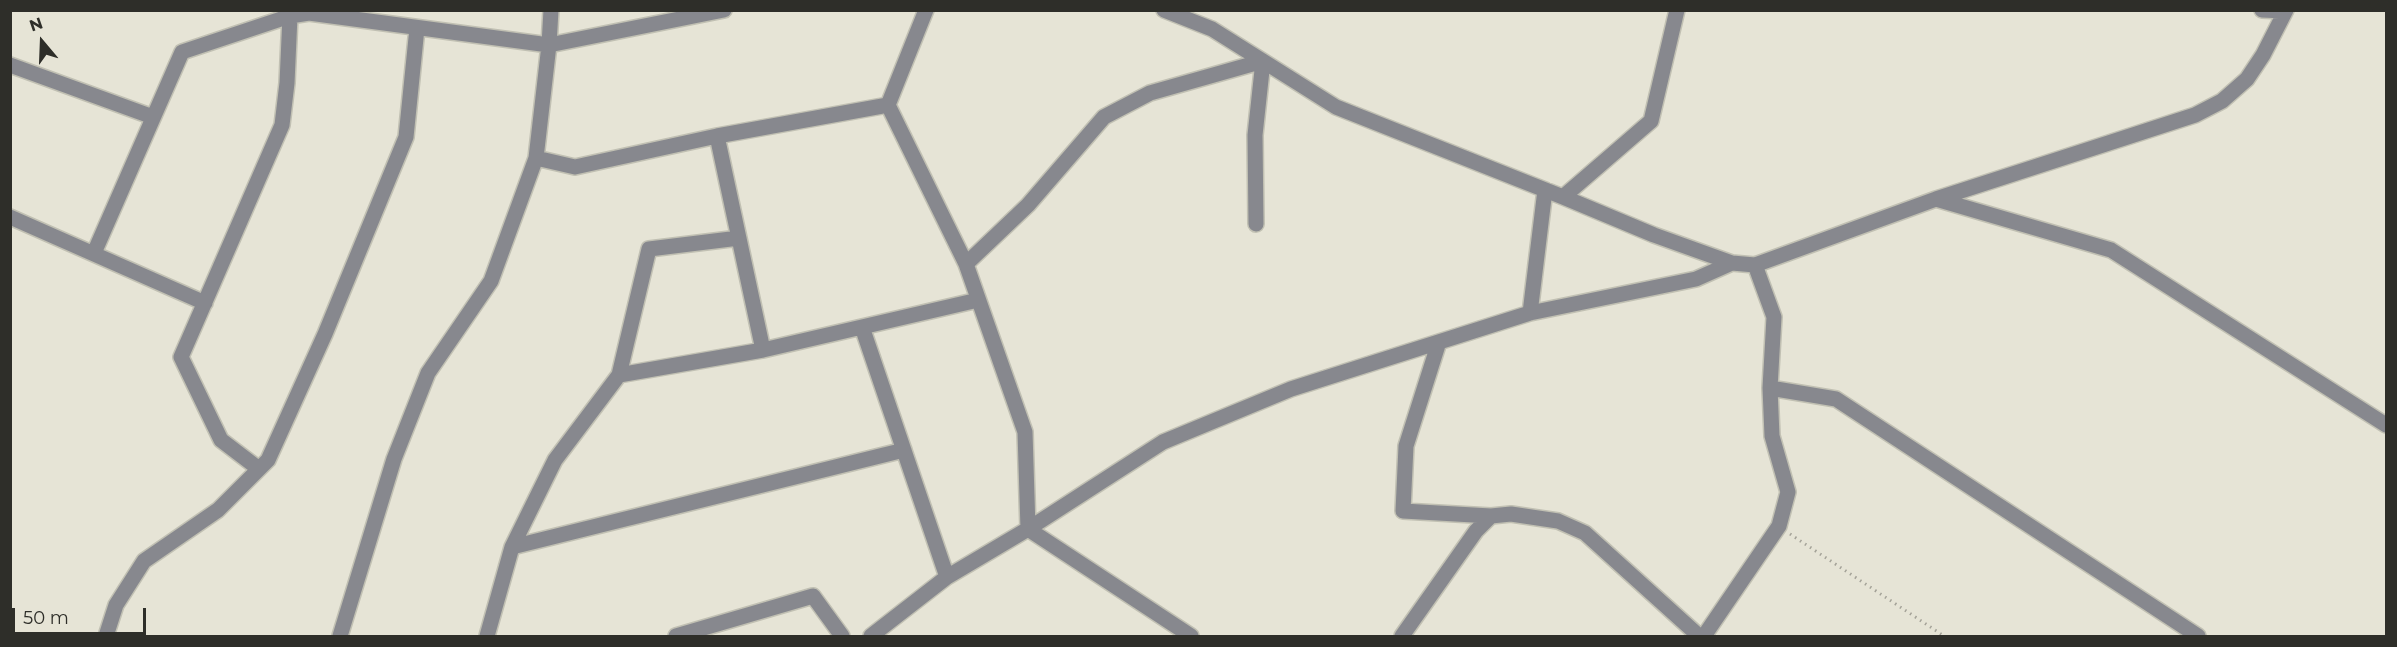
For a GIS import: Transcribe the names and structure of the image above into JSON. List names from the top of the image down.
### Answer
{
  "scale_bar": "50 m",
  "north": "top"
}
